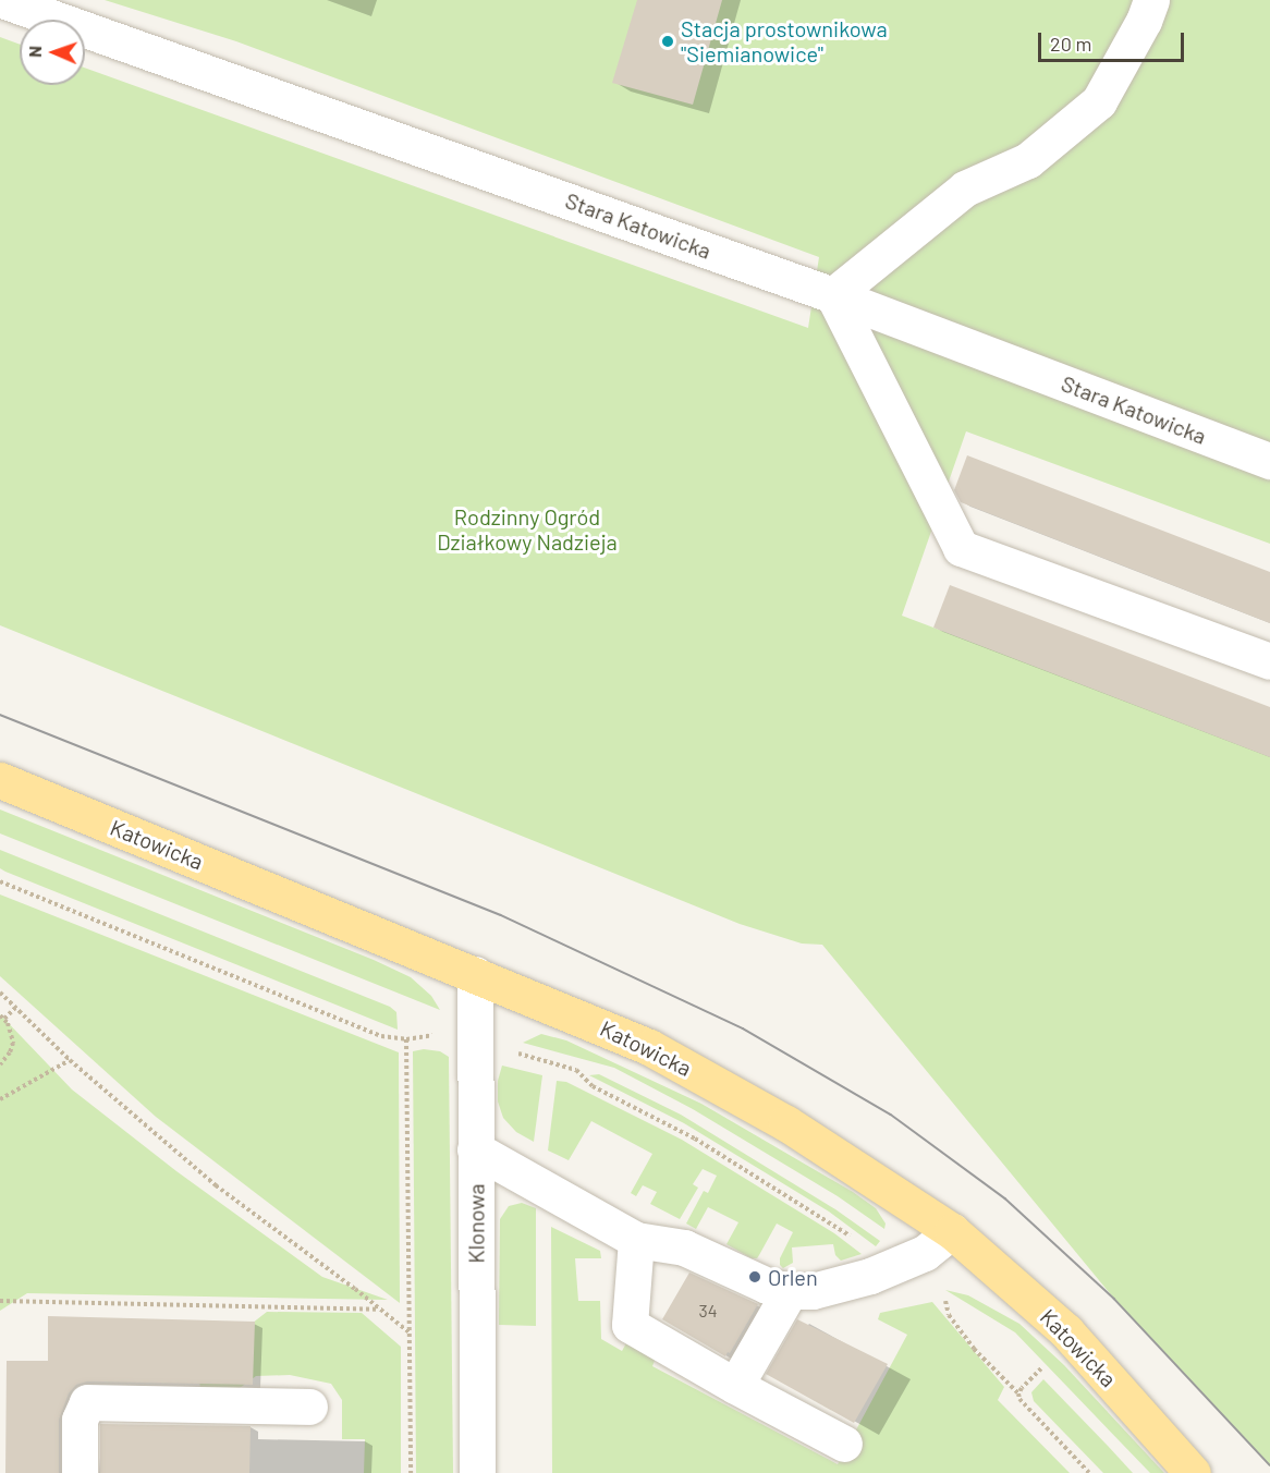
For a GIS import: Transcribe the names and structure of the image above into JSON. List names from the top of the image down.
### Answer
{
  "streets": {
    "main road": ["Katowicka"],
    "street": ["Stara Katowicka", "Klonowa"]
  },
  "crossings": [
    ["Katowicka", "Klonowa"]
  ],
  "parks": ["Rodzinny Ogród Działkowy Nadzieja"],
  "places": ["Stacja prostownikowa \"Siemianowice\"", "Orlen"],
  "house_numbers": ["34"],
  "scale_bar": "20 m",
  "north": "left"
}
